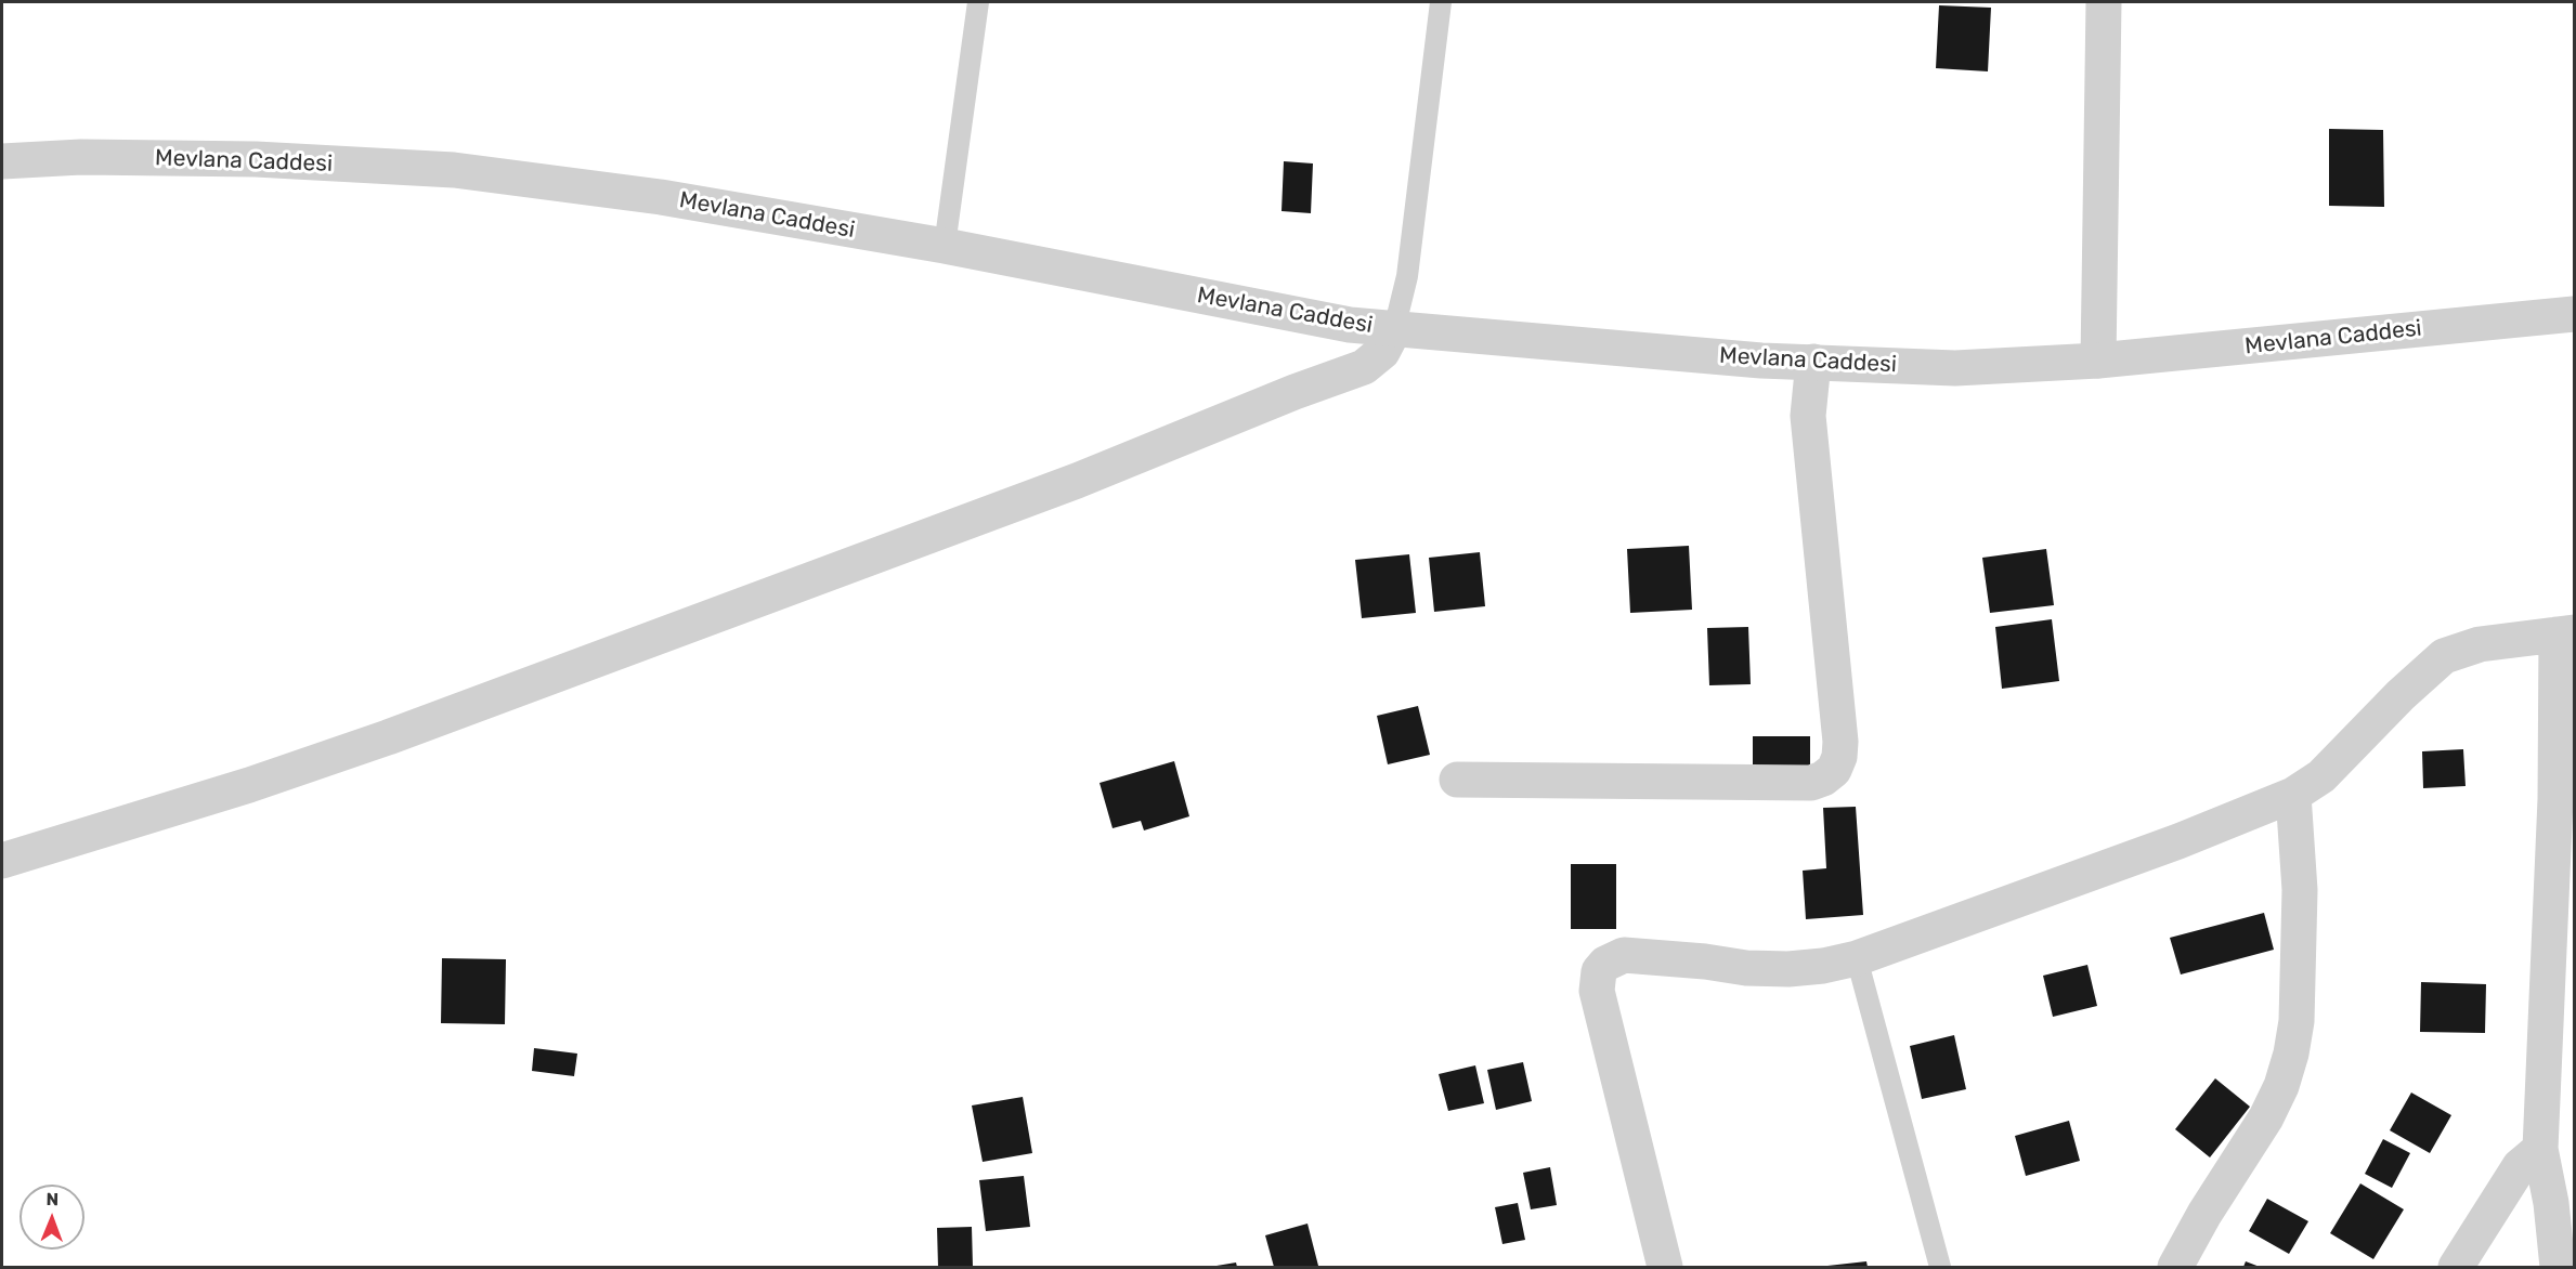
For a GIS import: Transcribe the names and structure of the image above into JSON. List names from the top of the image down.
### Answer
{
  "streets": {
    "street": ["Mevlana Caddesi"]
  },
  "north": "top"
}
